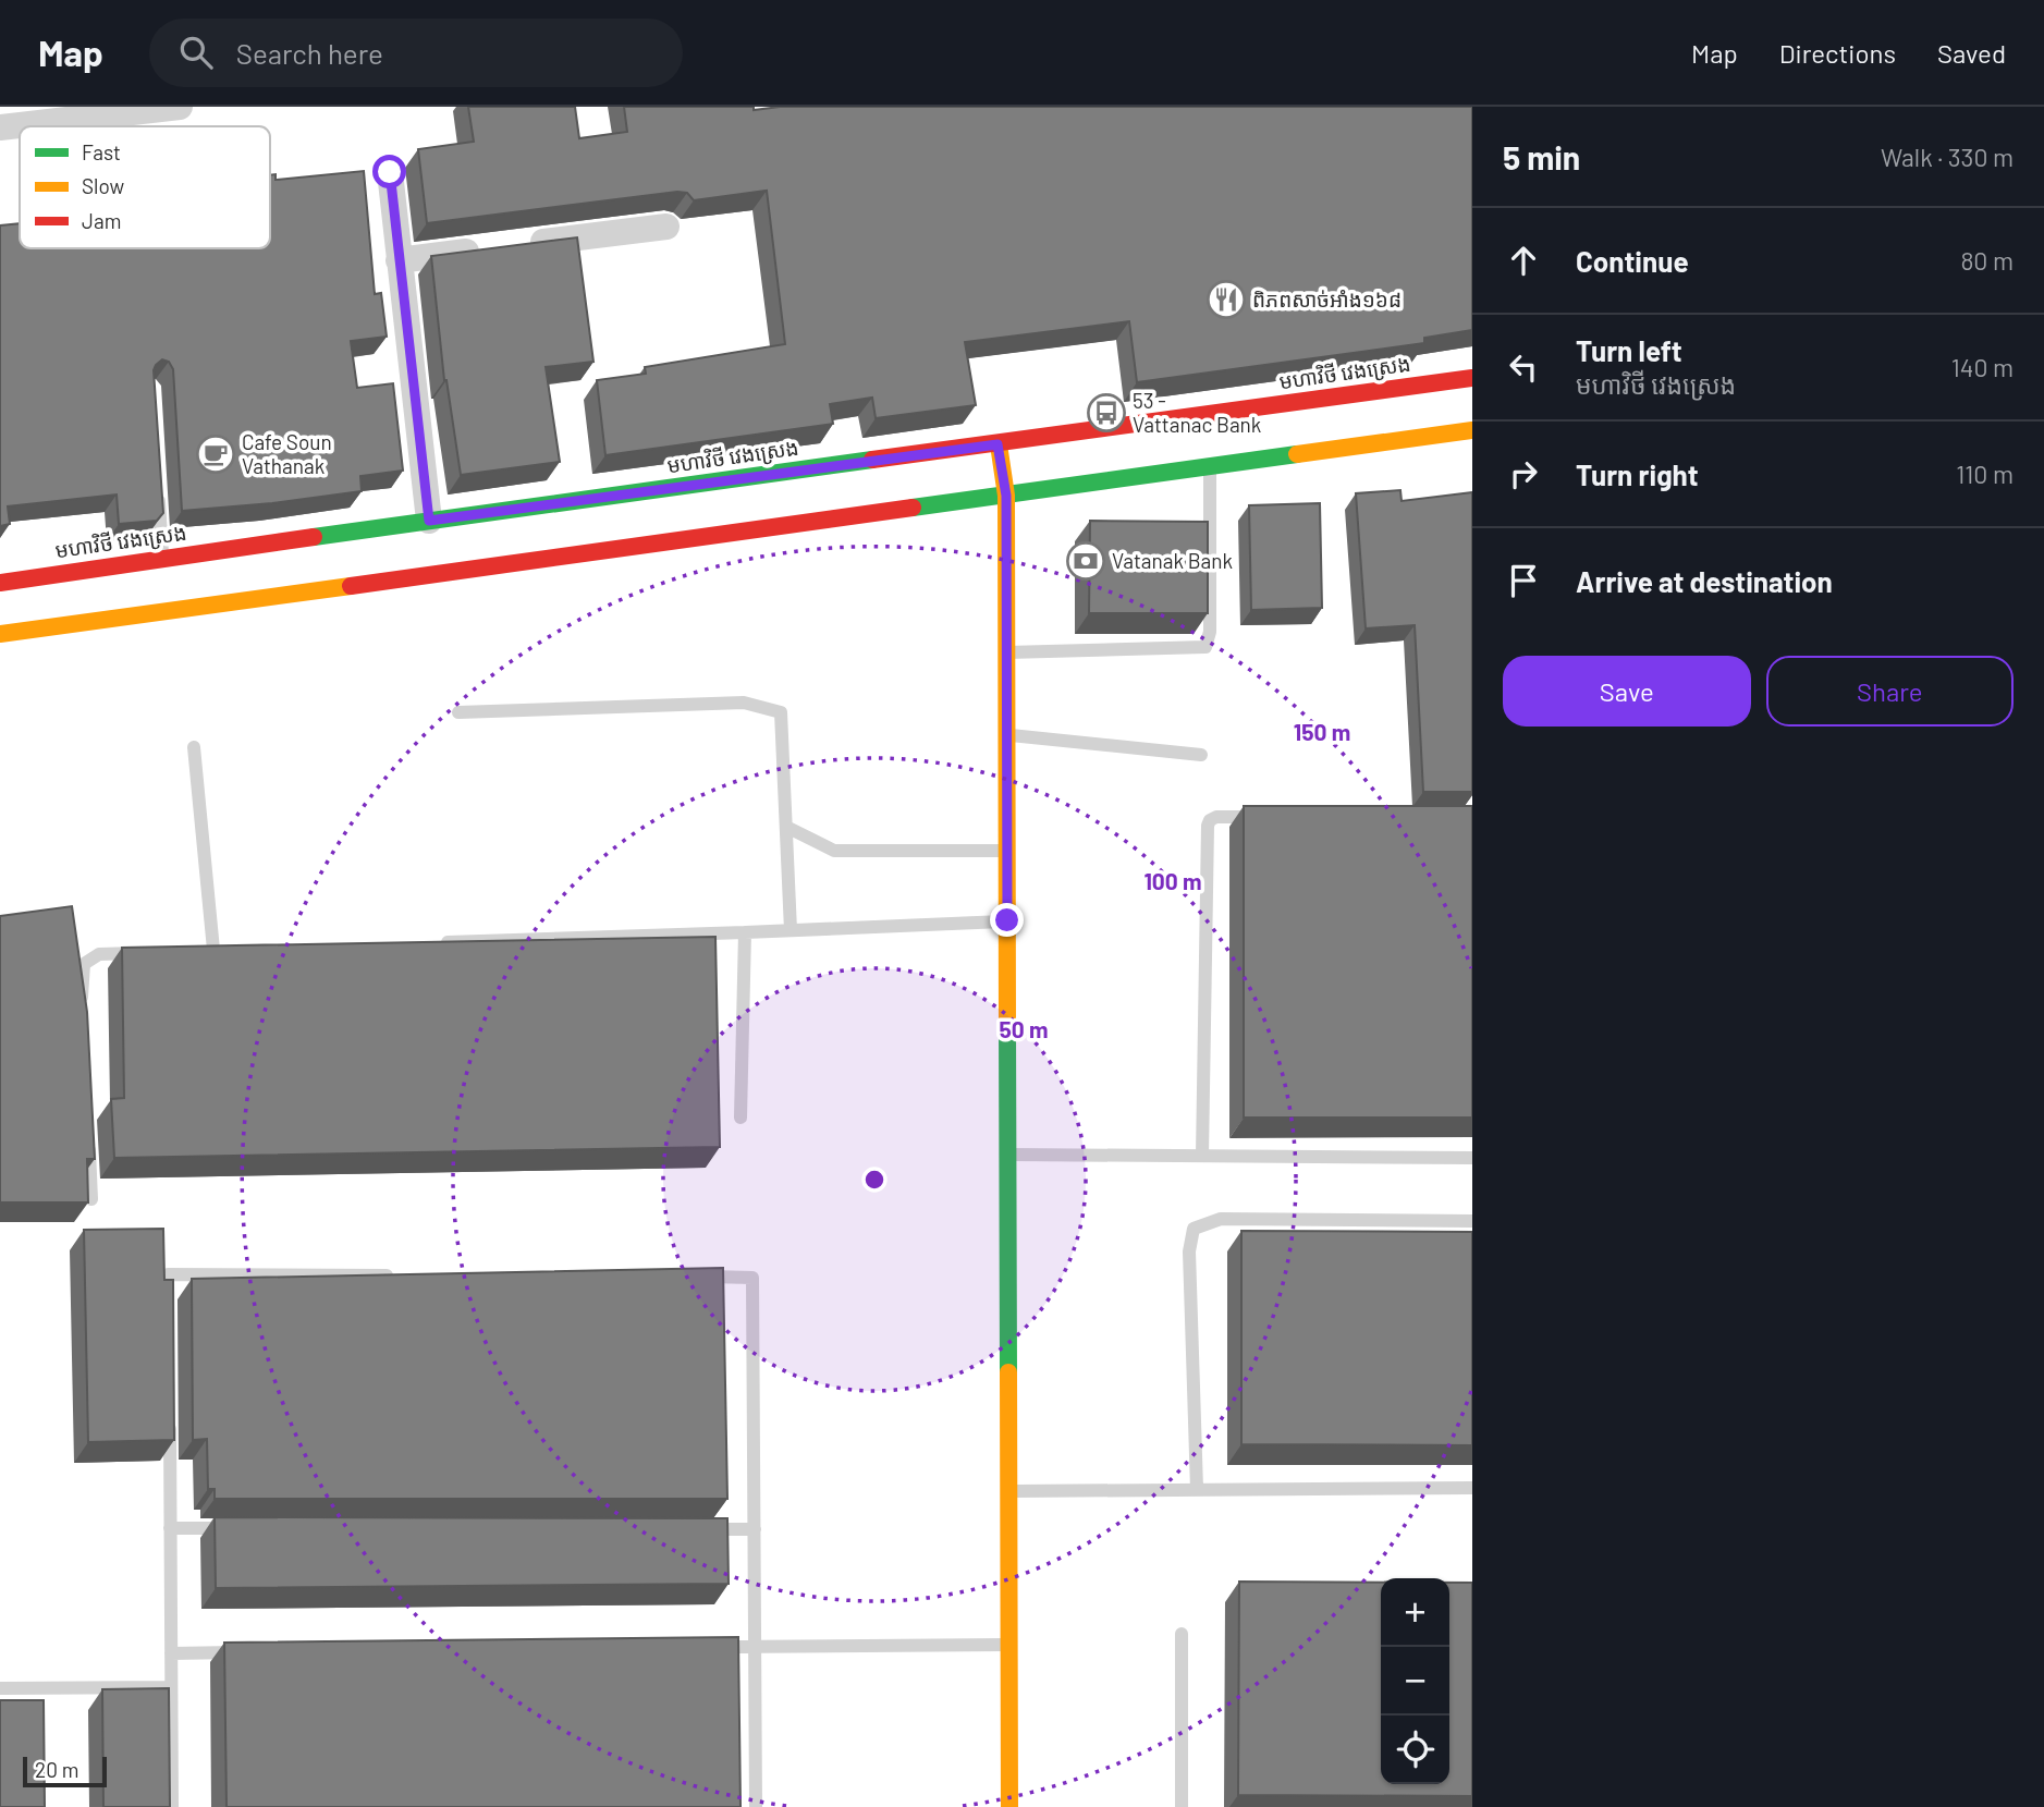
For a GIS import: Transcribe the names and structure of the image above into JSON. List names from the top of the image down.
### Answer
{
  "streets": {
    "main road": ["មហាវិថី វេងស្រេង"]
  },
  "places": {
    "restaurant": ["ពិភពសាច់អាំង១៦៨"],
    "bus stop": ["53 - Vattanac Bank"],
    "cafe": ["Cafe Soun Vathanak"],
    "bank": ["Vatanak Bank"]
  },
  "legend": ["Fast", "Slow", "Jam"],
  "scale_bar": "20 m",
  "page": {
    "header": "Map",
    "search": "Search here",
    "nav": ["Map", "Directions", "Saved"],
    "heading": ["5 min", "Walk · 330 m"],
    "list": [
      ["Continue", "80 m"],
      ["Turn left", "មហាវិថី វេងស្រេង", "140 m"],
      ["Turn right", "110 m"],
      "Arrive at destination"
    ],
    "buttons": ["Save", "Share"],
    "map_buttons": ["+", "−"],
    "scale": "20 m"
  },
  "rings": ["150 m", "100 m", "50 m"]
}
